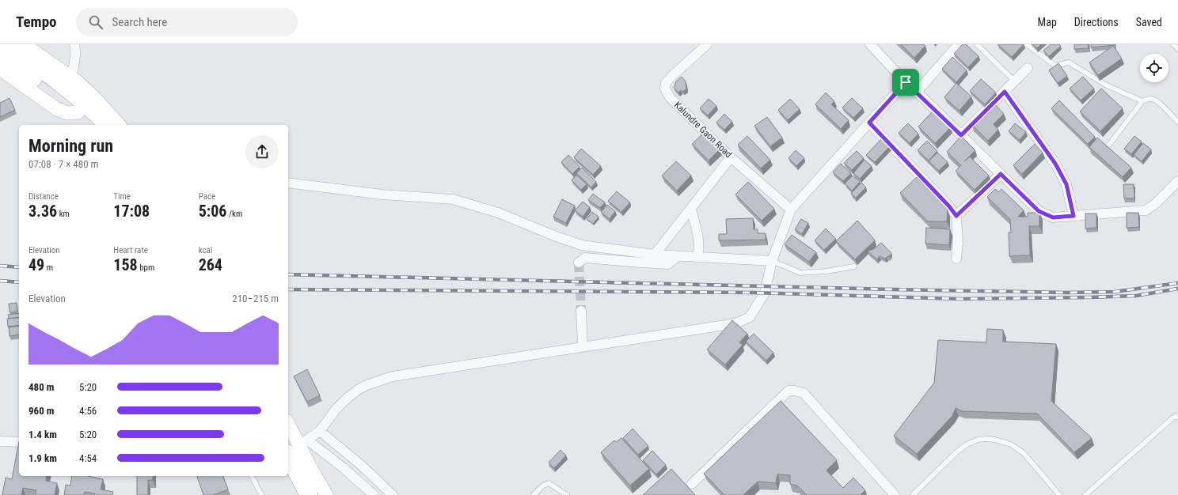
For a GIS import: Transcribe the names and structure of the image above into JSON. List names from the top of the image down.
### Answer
{
  "streets": {
    "street": ["Kalundre Gaon Road"]
  },
  "page": {
    "header": "Tempo",
    "search": "Search here",
    "nav": ["Map", "Directions", "Saved"],
    "heading": ["Morning run", "07:08 · 7 × 480 m"],
    "stats": [
      ["Distance", "3.36 km"],
      ["Time", "17:08"],
      ["Pace", "5:06 /km"],
      ["Elevation", "49 m"],
      ["Heart rate", "158 bpm"],
      ["kcal", "264"]
    ],
    "chart": ["Elevation", "210–215 m"],
    "list": [
      {
        "name": "480 m",
        "note": "5:20"
      },
      {
        "name": "960 m",
        "note": "4:56"
      },
      {
        "name": "1.4 km",
        "note": "5:20"
      },
      {
        "name": "1.9 km",
        "note": "4:54"
      }
    ]
  }
}
